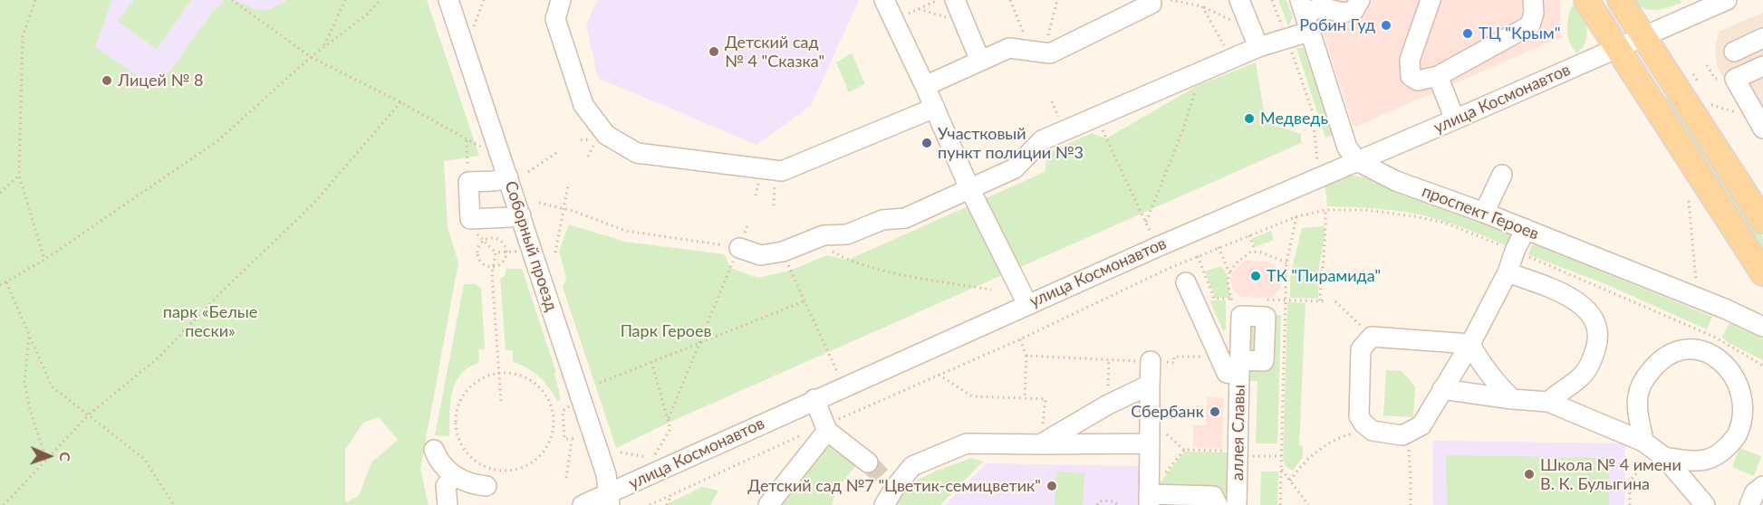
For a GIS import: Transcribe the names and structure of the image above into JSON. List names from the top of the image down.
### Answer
{
  "streets": {
    "street": [
      "улица Космонавтов",
      "проспект Героев",
      "Соборный проезд",
      "аллея Славы"
    ]
  },
  "crossings": [
    ["улица Космонавтов", "проспект Героев"],
    ["улица Космонавтов", "Соборный проезд"]
  ],
  "parks": ["парк «Белые пески»", "Парк Героев"],
  "places": [
    "Робин Гуд",
    "ТЦ \"Крым\"",
    "Детский сад № 4 \"Сказка\"",
    "Лицей № 8",
    "Медведь",
    "Участковый пункт полиции №3",
    "ТК \"Пирамида\"",
    "Сбербанк",
    "Школа № 4 имени В. К. Булыгина",
    "Детский сад №7 \"Цветик-семицветик\""
  ],
  "north": "right"
}
